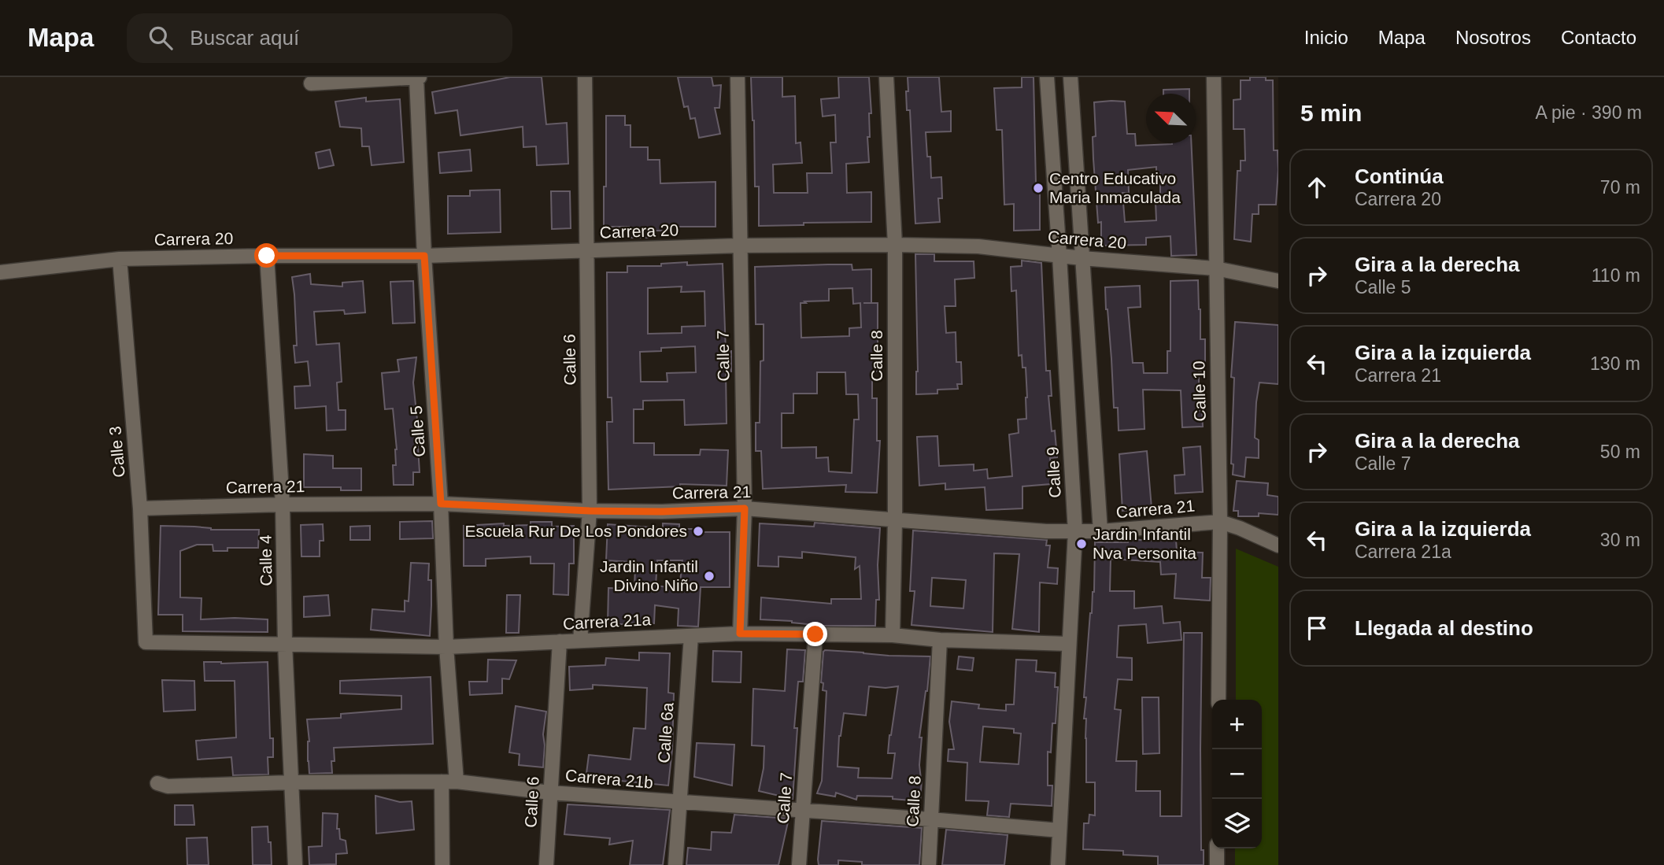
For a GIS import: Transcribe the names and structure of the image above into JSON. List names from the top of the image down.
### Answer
{
  "streets": {
    "street": [
      "Carrera 20",
      "Calle 7",
      "Calle 8",
      "Calle 6",
      "Calle 10",
      "Calle 5",
      "Calle 3",
      "Calle 9",
      "Carrera 21",
      "Calle 4",
      "Carrera 21a",
      "Calle 6a",
      "Carrera 21b"
    ]
  },
  "crossings": [
    ["Carrera 20", "Calle 7"],
    ["Carrera 20", "Calle 8"],
    ["Carrera 20", "Calle 6"],
    ["Carrera 20", "Calle 10"],
    ["Carrera 20", "Calle 5"],
    ["Carrera 20", "Calle 3"],
    ["Carrera 20", "Calle 9"],
    ["Carrera 20", "Calle 4"],
    ["Calle 7", "Carrera 21"],
    ["Calle 7", "Carrera 21a"],
    ["Calle 7", "Carrera 21b"],
    ["Calle 8", "Carrera 21"],
    ["Calle 8", "Carrera 21a"],
    ["Calle 8", "Carrera 21b"],
    ["Calle 6", "Carrera 21"],
    ["Calle 6", "Carrera 21a"],
    ["Calle 6", "Carrera 21b"],
    ["Calle 10", "Carrera 21"],
    ["Calle 5", "Carrera 21"],
    ["Calle 5", "Carrera 21a"],
    ["Calle 5", "Carrera 21b"],
    ["Calle 3", "Carrera 21"],
    ["Calle 3", "Carrera 21a"],
    ["Calle 9", "Carrera 21"],
    ["Calle 9", "Carrera 21a"],
    ["Calle 9", "Carrera 21b"],
    ["Carrera 21", "Calle 4"],
    ["Calle 4", "Carrera 21a"],
    ["Calle 4", "Carrera 21b"],
    ["Carrera 21a", "Calle 6a"],
    ["Calle 6a", "Carrera 21b"]
  ],
  "places": [
    "Centro Educativo Maria Inmaculada",
    "Escuela Rur De Los Pondores",
    "Jardin Infantil Nva Personita",
    "Jardin Infantil Divino Niño"
  ],
  "north": "top left",
  "page": {
    "header": "Mapa",
    "search": "Buscar aquí",
    "nav": [
      "Inicio",
      "Mapa",
      "Nosotros",
      "Contacto"
    ],
    "heading": ["5 min", "A pie · 390 m"],
    "list": [
      ["Continúa", "Carrera 20", "70 m"],
      ["Gira a la derecha", "Calle 5", "110 m"],
      ["Gira a la izquierda", "Carrera 21", "130 m"],
      ["Gira a la derecha", "Calle 7", "50 m"],
      ["Gira a la izquierda", "Carrera 21a", "30 m"],
      "Llegada al destino"
    ],
    "map_buttons": ["+", "−"]
  }
}
